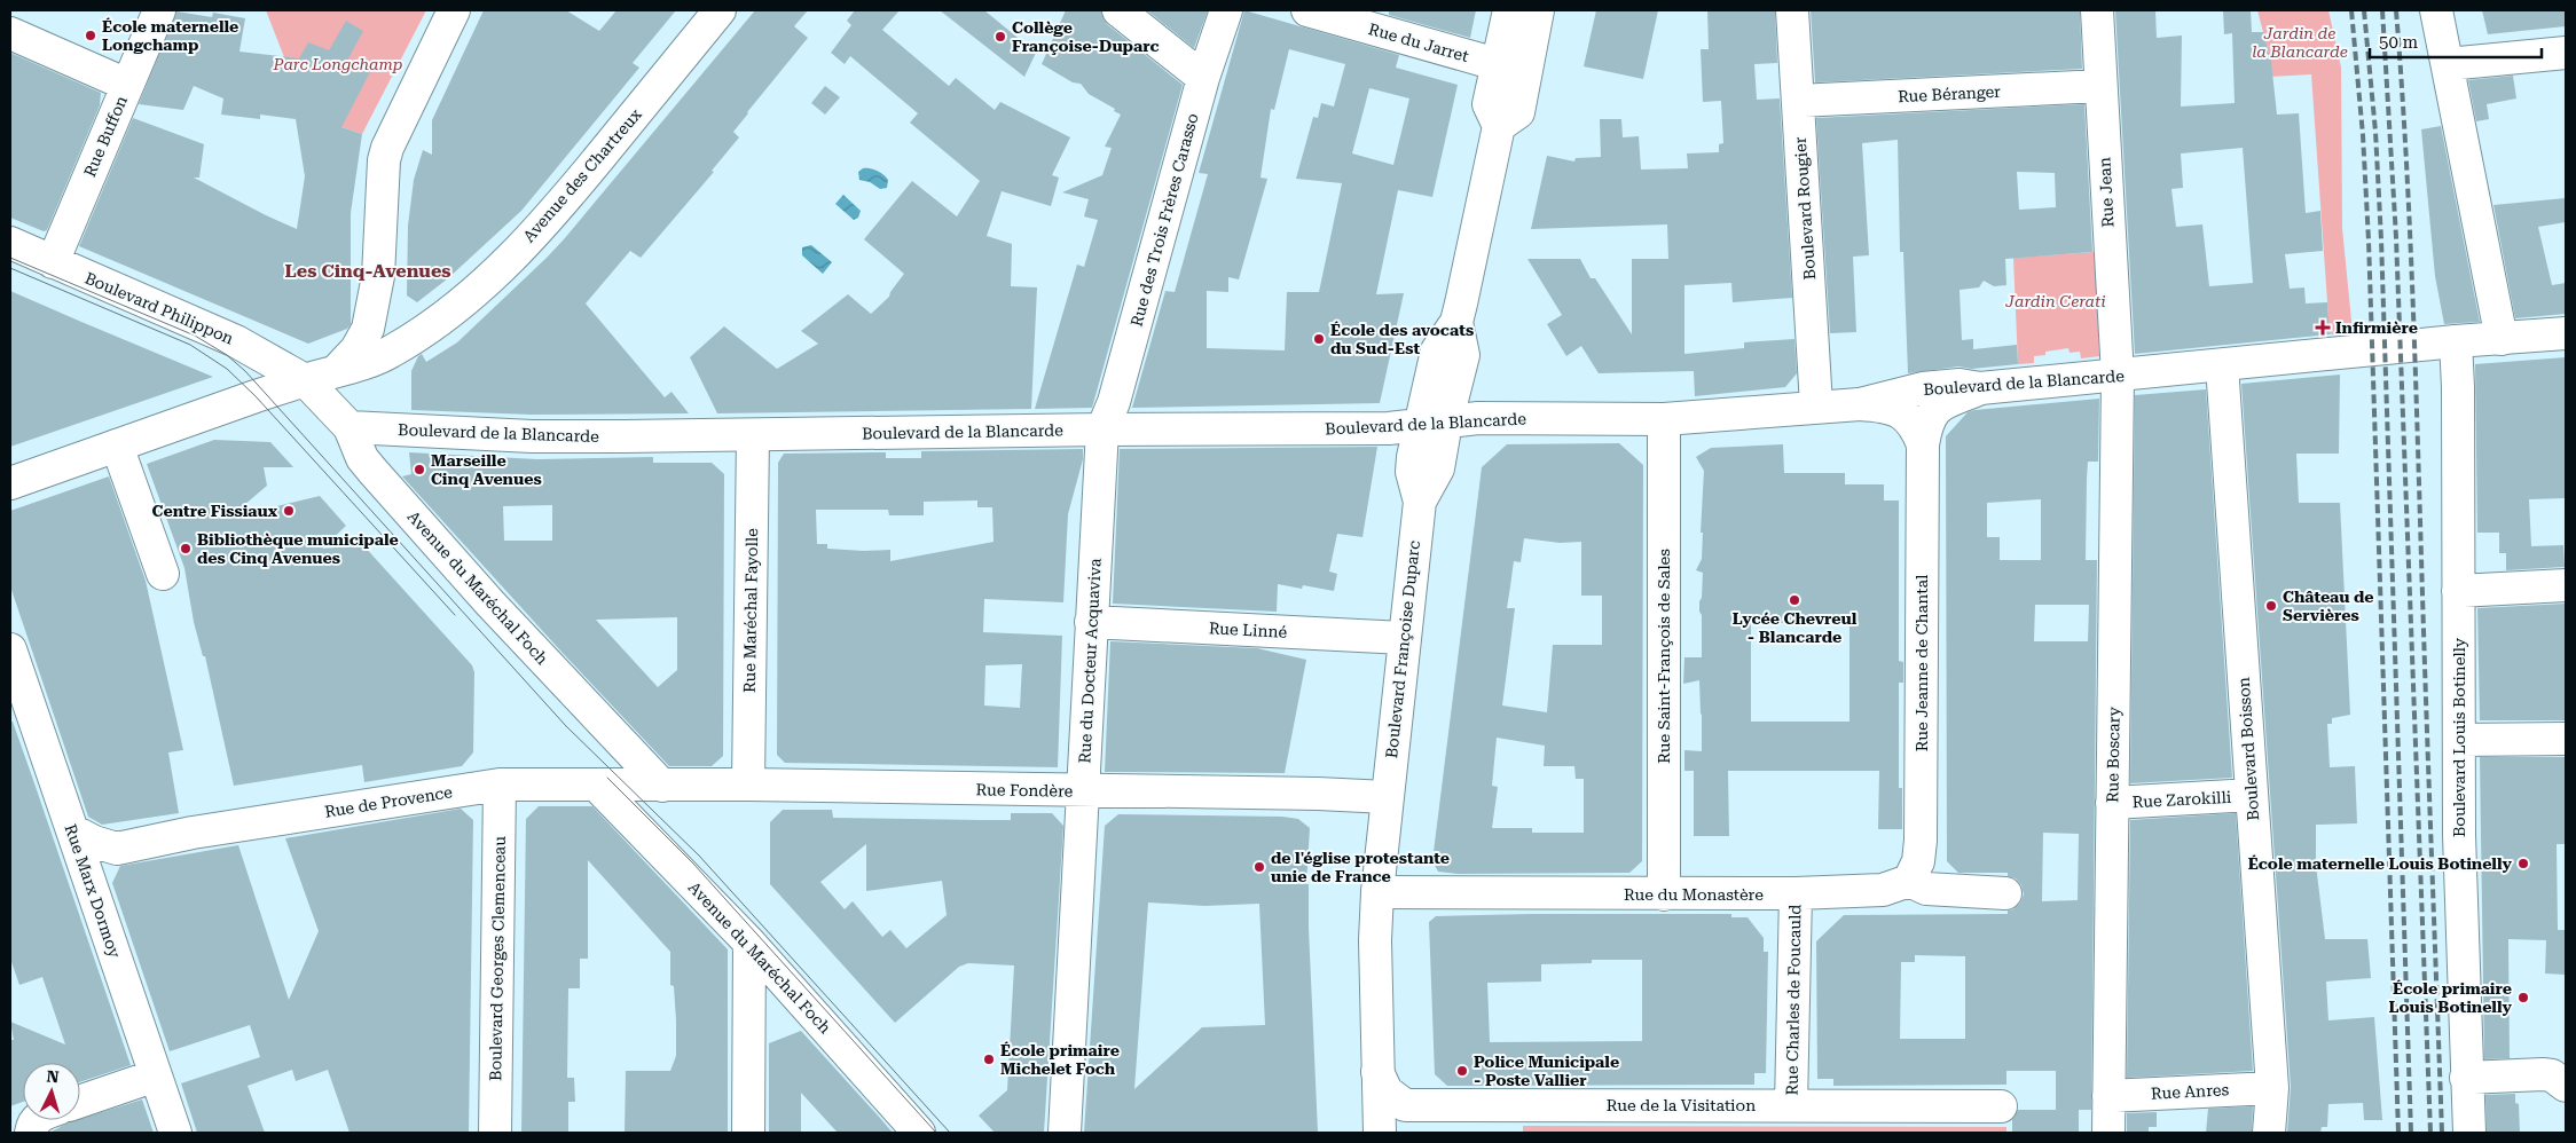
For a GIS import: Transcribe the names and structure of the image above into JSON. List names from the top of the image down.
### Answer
{
  "streets": {
    "street": [
      "Rue du Jarret",
      "Rue Béranger",
      "Rue Buffon",
      "Avenue des Chartreux",
      "Rue Jean",
      "Boulevard Rougier",
      "Rue des Trois Frères Carasso",
      "Boulevard Philippon",
      "Boulevard de la Blancarde",
      "Avenue du Maréchal Foch",
      "Rue Maréchal Fayolle",
      "Rue Linné",
      "Boulevard Françoise Duparc",
      "Rue Saint-François de Sales",
      "Rue du Docteur Acquaviva",
      "Rue Jeanne de Chantal",
      "Boulevard Louis Botinelly",
      "Boulevard Boisson",
      "Rue Boscary",
      "Rue Fondère",
      "Rue Zarokilli",
      "Rue de Provence",
      "Rue Marx Dormoy",
      "Rue du Monastère",
      "Boulevard Georges Clemenceau",
      "Rue Charles de Foucauld",
      "Rue Anres",
      "Rue de la Visitation"
    ]
  },
  "crossings": [
    ["Rue Béranger", "Rue Jean"],
    ["Rue Béranger", "Boulevard Rougier"],
    ["Rue Buffon", "Boulevard Philippon"],
    ["Avenue des Chartreux", "Boulevard Philippon"],
    ["Avenue des Chartreux", "Avenue du Maréchal Foch"],
    ["Rue Jean", "Boulevard de la Blancarde"],
    ["Rue Jean", "Rue Boscary"],
    ["Boulevard Rougier", "Boulevard de la Blancarde"],
    ["Rue des Trois Frères Carasso", "Boulevard de la Blancarde"],
    ["Rue des Trois Frères Carasso", "Rue du Docteur Acquaviva"],
    ["Boulevard Philippon", "Avenue du Maréchal Foch"],
    ["Boulevard de la Blancarde", "Avenue du Maréchal Foch"],
    ["Boulevard de la Blancarde", "Rue Maréchal Fayolle"],
    ["Boulevard de la Blancarde", "Boulevard Françoise Duparc"],
    ["Boulevard de la Blancarde", "Rue Saint-François de Sales"],
    ["Boulevard de la Blancarde", "Rue du Docteur Acquaviva"],
    ["Boulevard de la Blancarde", "Rue Jeanne de Chantal"],
    ["Boulevard de la Blancarde", "Boulevard Louis Botinelly"],
    ["Boulevard de la Blancarde", "Boulevard Boisson"],
    ["Boulevard de la Blancarde", "Rue Boscary"],
    ["Avenue du Maréchal Foch", "Rue Fondère"],
    ["Avenue du Maréchal Foch", "Rue de Provence"],
    ["Rue Maréchal Fayolle", "Rue Fondère"],
    ["Rue Linné", "Boulevard Françoise Duparc"],
    ["Rue Linné", "Rue du Docteur Acquaviva"],
    ["Boulevard Françoise Duparc", "Rue Fondère"],
    ["Boulevard Françoise Duparc", "Rue du Monastère"],
    ["Rue Saint-François de Sales", "Rue du Monastère"],
    ["Rue du Docteur Acquaviva", "Rue Fondère"],
    ["Rue Jeanne de Chantal", "Rue du Monastère"],
    ["Boulevard Boisson", "Rue Zarokilli"],
    ["Boulevard Boisson", "Rue Anres"],
    ["Rue Boscary", "Rue Zarokilli"],
    ["Rue Boscary", "Rue Anres"],
    ["Rue Fondère", "Rue de Provence"],
    ["Rue de Provence", "Rue Marx Dormoy"],
    ["Rue de Provence", "Boulevard Georges Clemenceau"],
    ["Rue du Monastère", "Rue Charles de Foucauld"],
    ["Rue Charles de Foucauld", "Rue de la Visitation"]
  ],
  "districts": ["Les Cinq-Avenues"],
  "parks": ["Jardin de la Blancarde", "Parc Longchamp", "Jardin Cerati"],
  "places": {
    "other": [
      "École maternelle Longchamp",
      "Collège Françoise-Duparc",
      "École des avocats du Sud-Est",
      "Marseille Cinq Avenues",
      "Centre Fissiaux",
      "Bibliothèque municipale des Cinq Avenues",
      "Lycée Chevreul - Blancarde",
      "Château de Servières",
      "École maternelle Louis Botinelly",
      "de l'église protestante unie de France",
      "École primaire Louis Botinelly",
      "École primaire Michelet Foch",
      "Police Municipale - Poste Vallier"
    ],
    "health": ["Infirmière"]
  },
  "scale_bar": "50 m",
  "north": "top"
}
